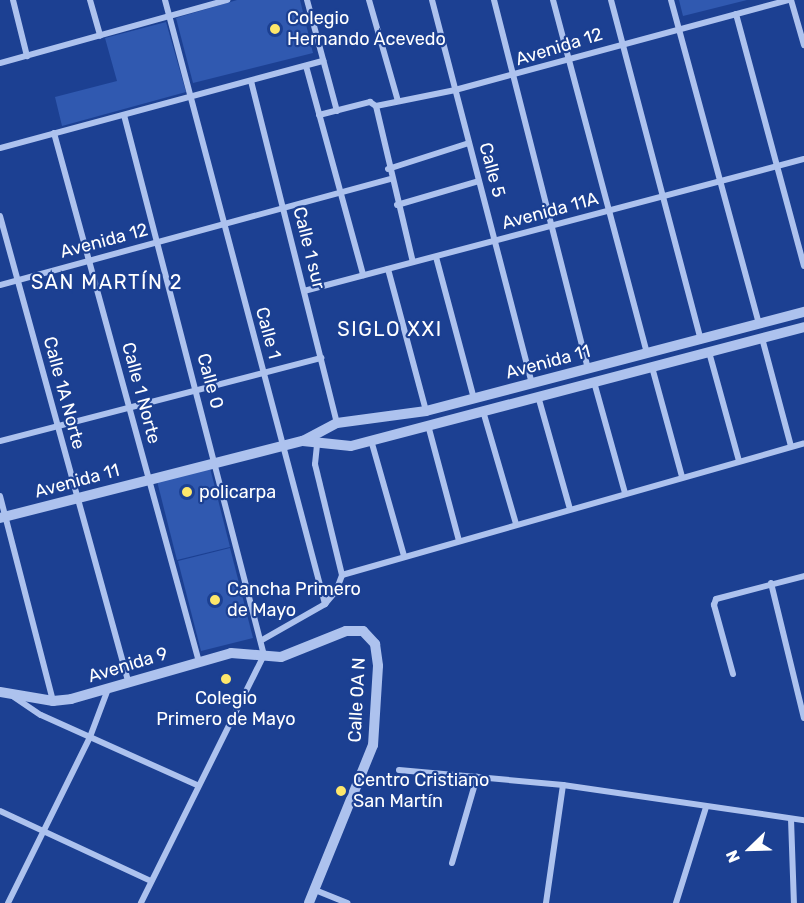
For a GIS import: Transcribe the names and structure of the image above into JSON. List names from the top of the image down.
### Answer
{
  "streets": {
    "street": [
      "Avenida 12",
      "Calle 5",
      "Avenida 11A",
      "Calle 1 sur",
      "Calle 1",
      "Avenida 11",
      "Calle 0",
      "Calle 1A Norte",
      "Calle 1 Norte",
      "Avenida 9",
      "Calle 0A N"
    ]
  },
  "crossings": [
    ["Avenida 12", "Calle 5"],
    ["Avenida 12", "Calle 1 sur"],
    ["Avenida 12", "Calle 1"],
    ["Avenida 12", "Calle 0"],
    ["Avenida 12", "Calle 1A Norte"],
    ["Avenida 12", "Calle 1 Norte"],
    ["Calle 5", "Avenida 11A"],
    ["Calle 5", "Avenida 11"],
    ["Avenida 11A", "Calle 1 sur"],
    ["Calle 1 sur", "Avenida 11"],
    ["Calle 1", "Avenida 11"],
    ["Avenida 11", "Calle 0"],
    ["Avenida 11", "Calle 1A Norte"],
    ["Avenida 11", "Calle 1 Norte"],
    ["Calle 0", "Avenida 9"],
    ["Calle 0", "Calle 0A N"],
    ["Calle 1A Norte", "Avenida 9"],
    ["Calle 1 Norte", "Avenida 9"],
    ["Avenida 9", "Calle 0A N"]
  ],
  "districts": ["SAN MARTÍN 2", "SIGLO XXI"],
  "places": [
    "Colegio Hernando Acevedo",
    "policarpa",
    "Cancha Primero de Mayo",
    "Colegio Primero de Mayo",
    "Centro Cristiano San Martín"
  ],
  "north": "bottom left"
}
